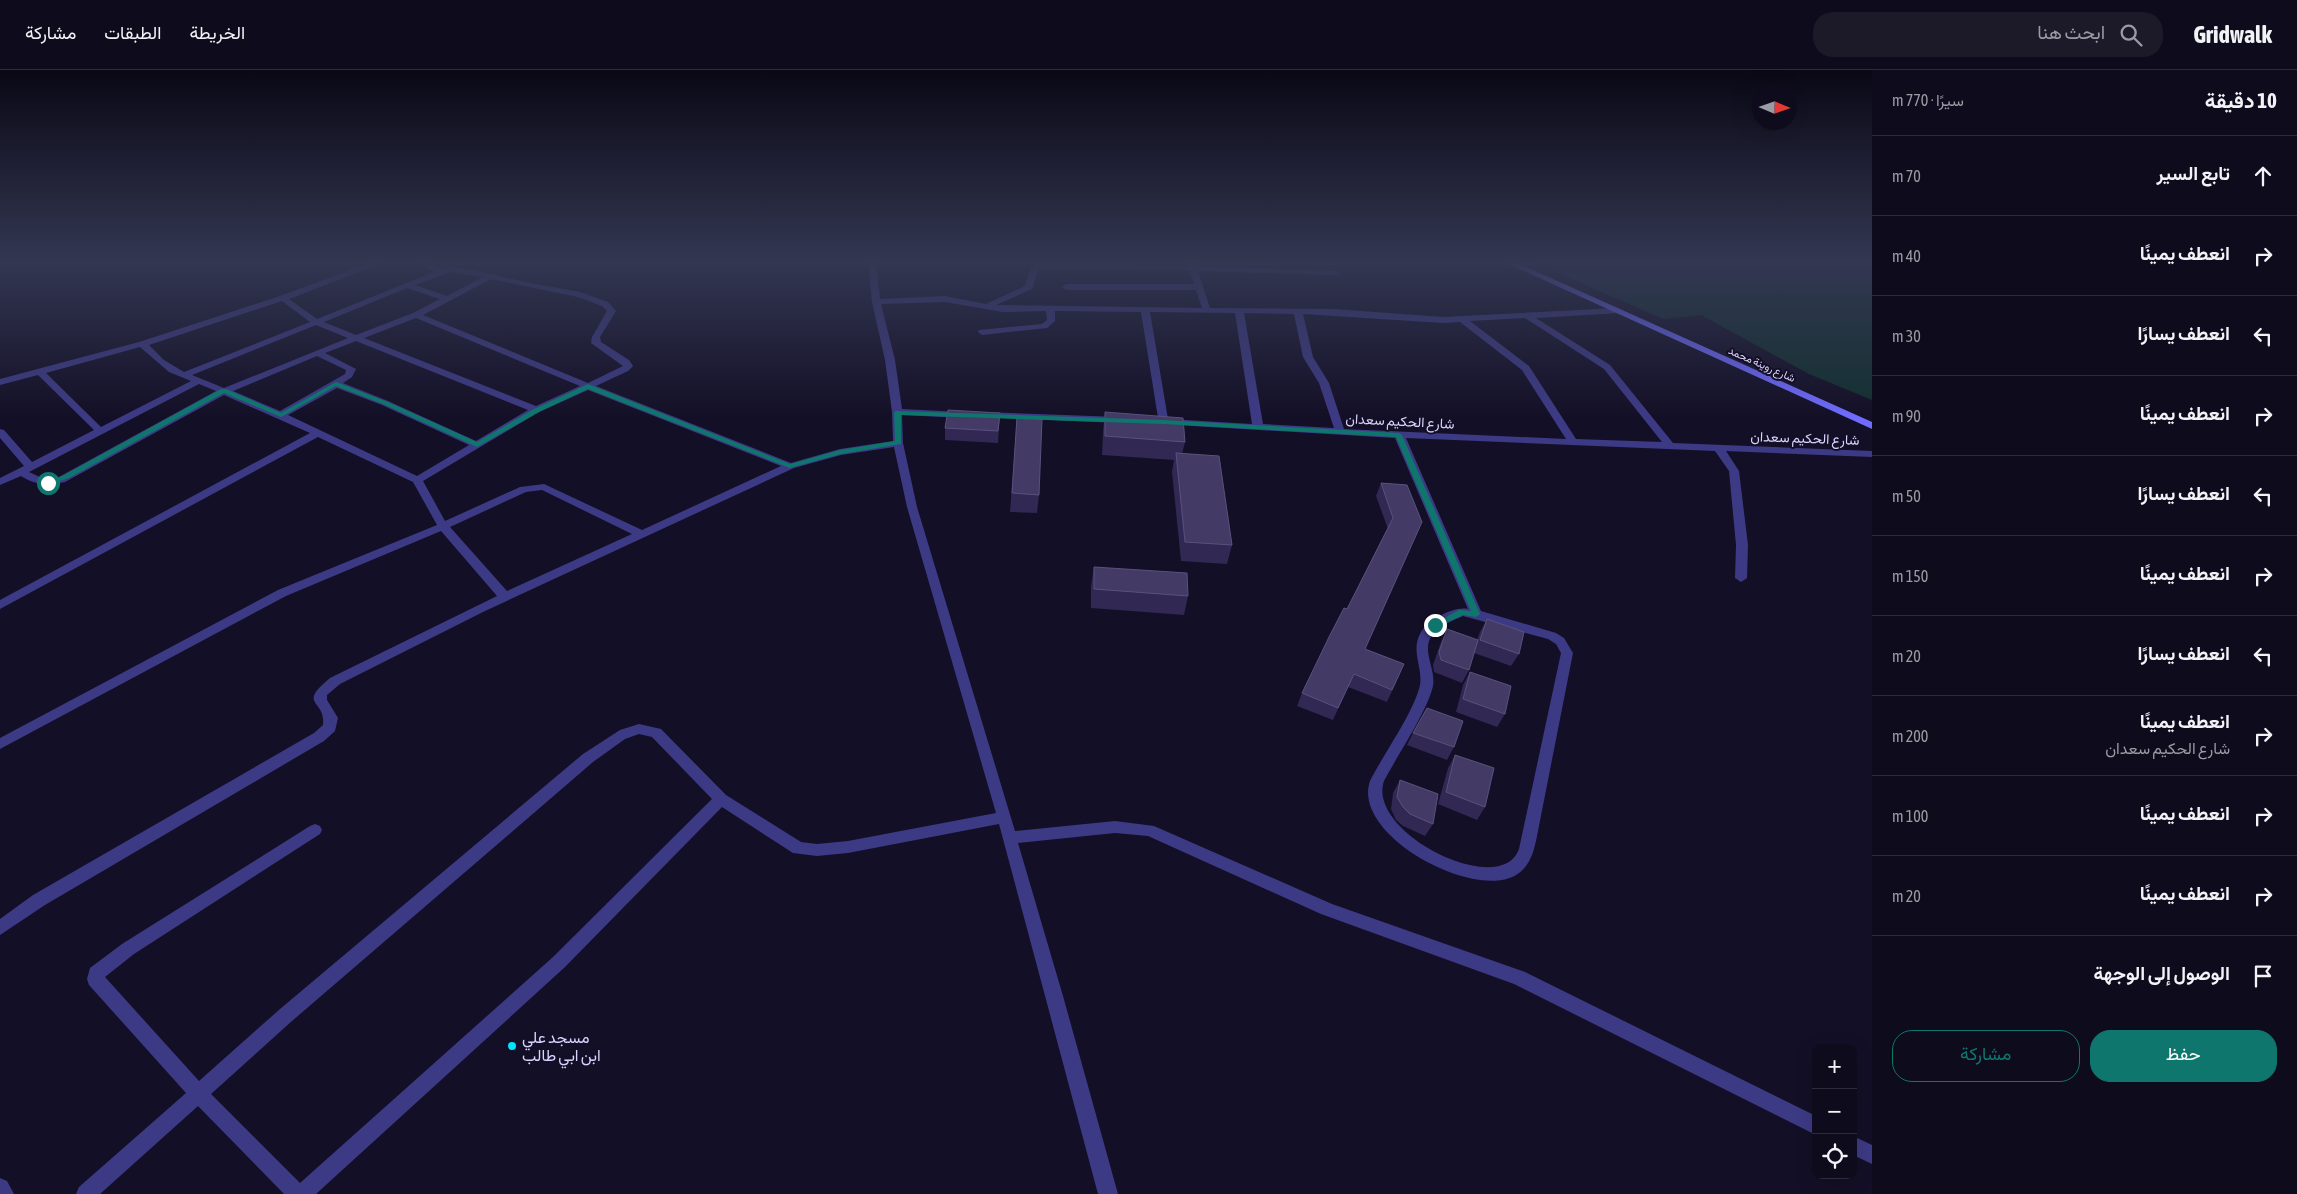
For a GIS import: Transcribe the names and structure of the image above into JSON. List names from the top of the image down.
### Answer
{
  "streets": {
    "main road": ["شارع روينة محمد"],
    "street": ["شارع الحكيم سعدان"]
  },
  "places": ["مسجد علي ابن ابي طالب"],
  "north": "right",
  "page": {
    "header": "Gridwalk",
    "search": "ابحث هنا",
    "nav": ["الخريطة", "الطبقات", "مشاركة"],
    "heading": ["10 دقيقة", "سيرًا · 770 m"],
    "list": [
      ["تابع السير", "70 m"],
      ["انعطف يمينًا", "40 m"],
      ["انعطف يسارًا", "30 m"],
      ["انعطف يمينًا", "90 m"],
      ["انعطف يسارًا", "50 m"],
      ["انعطف يمينًا", "150 m"],
      ["انعطف يسارًا", "20 m"],
      ["انعطف يمينًا", "شارع الحكيم سعدان", "200 m"],
      ["انعطف يمينًا", "100 m"],
      ["انعطف يمينًا", "20 m"],
      "الوصول إلى الوجهة"
    ],
    "buttons": ["حفظ", "مشاركة"],
    "map_buttons": ["+", "−"]
  }
}
